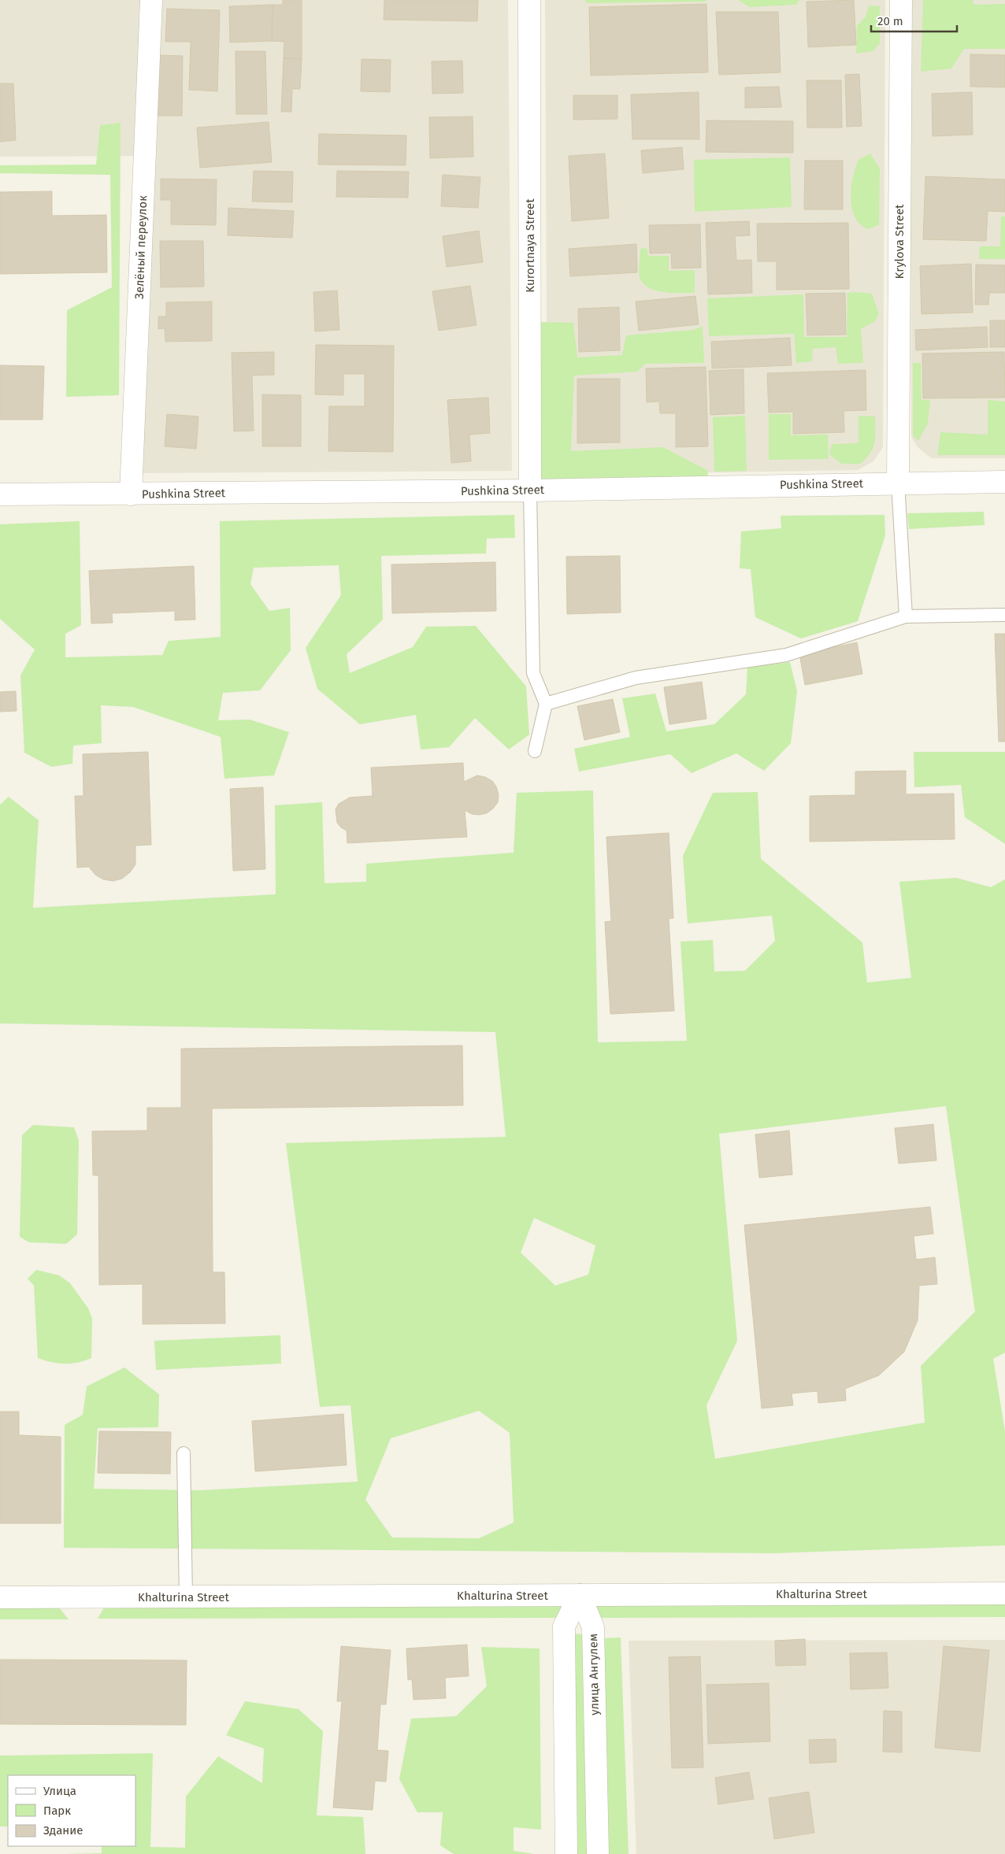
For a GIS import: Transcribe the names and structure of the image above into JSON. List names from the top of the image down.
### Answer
{
  "streets": {
    "street": [
      "Krylova Street",
      "Kurortnaya Street",
      "Зелёный переулок",
      "Pushkina Street",
      "Khalturina Street",
      "улица Ангулем"
    ]
  },
  "crossings": [
    ["Krylova Street", "Pushkina Street"],
    ["Kurortnaya Street", "Pushkina Street"],
    ["Зелёный переулок", "Pushkina Street"],
    ["Khalturina Street", "улица Ангулем"]
  ],
  "legend": ["Улица", "Парк", "Здание"],
  "scale_bar": "20 m"
}
